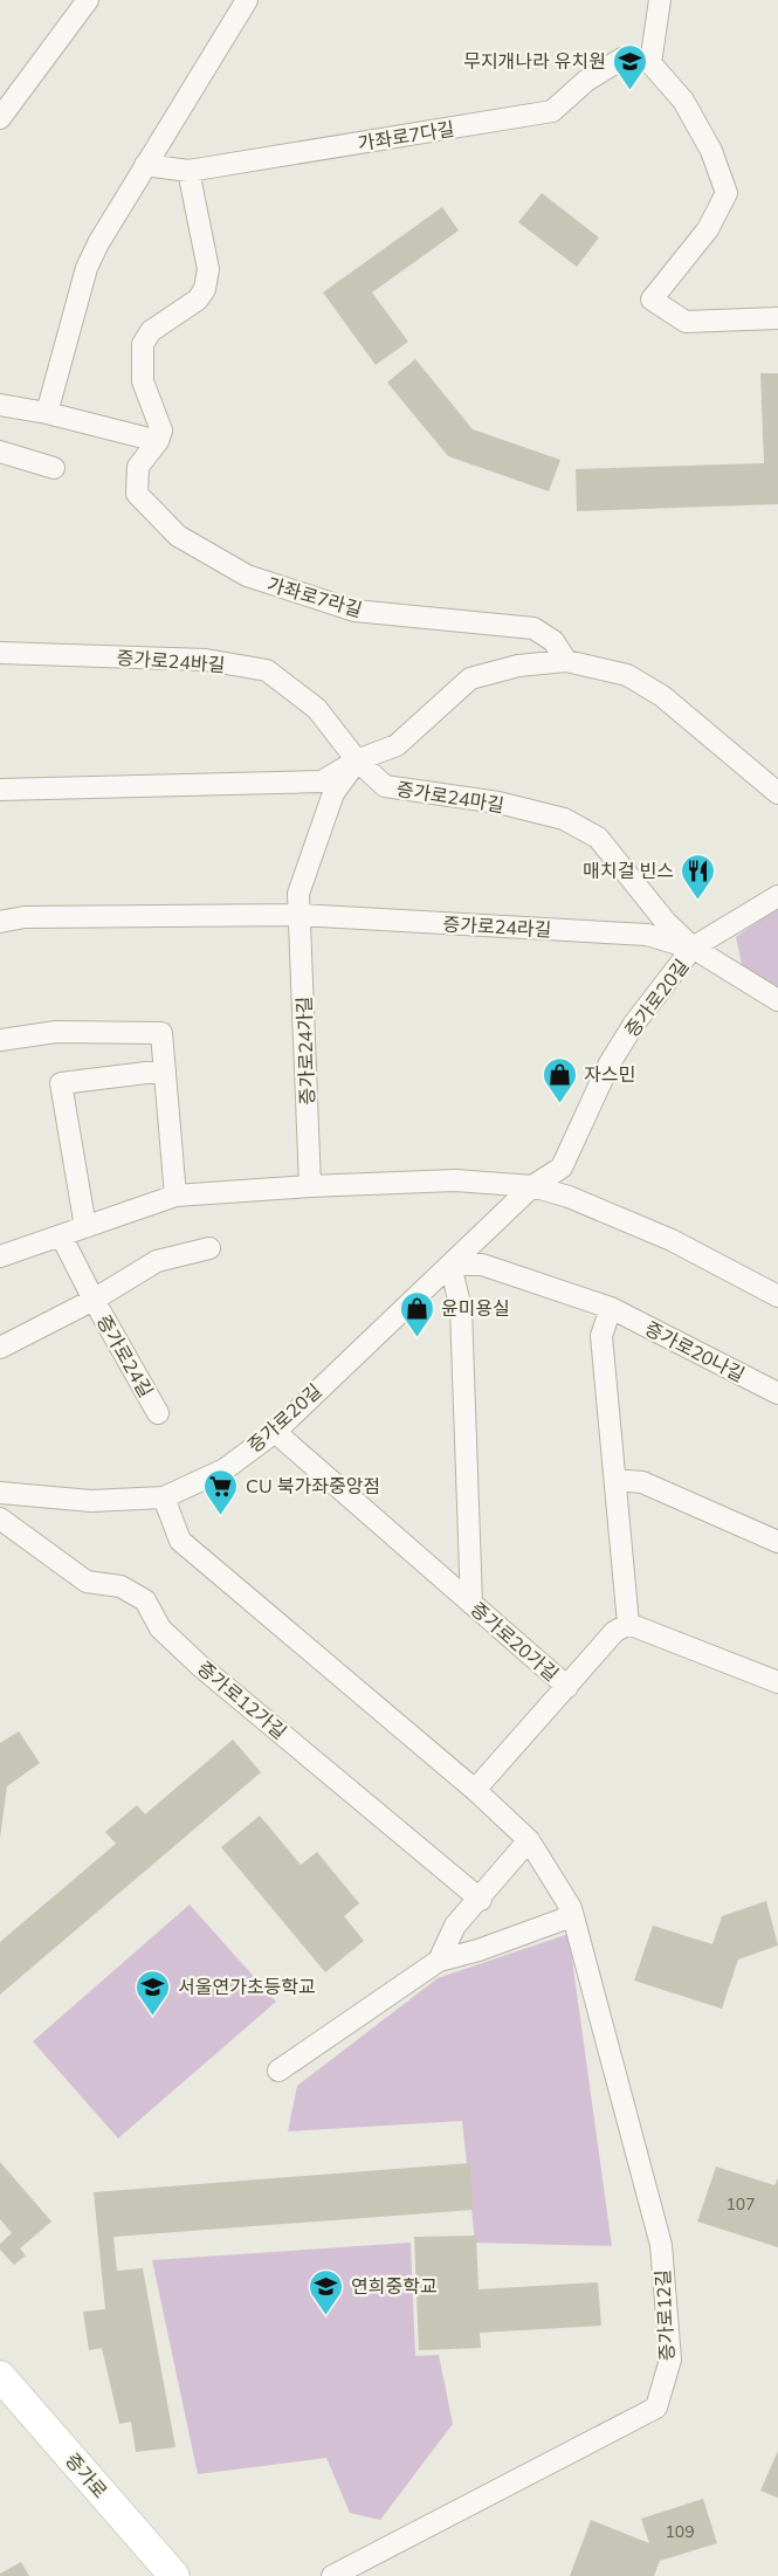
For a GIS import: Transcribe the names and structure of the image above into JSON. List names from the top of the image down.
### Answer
{
  "streets": {
    "main road": ["증가로"],
    "street": [
      "가좌로7다길",
      "가좌로7라길",
      "증가로24바길",
      "증가로24마길",
      "증가로24라길",
      "증가로20길",
      "증가로24가길",
      "증가로20나길",
      "증가로24길",
      "증가로20가길",
      "증가로12가길",
      "증가로12길"
    ]
  },
  "crossings": [
    ["증가로24바길", "증가로24마길"],
    ["증가로24마길", "증가로24라길"],
    ["증가로24마길", "증가로20길"],
    ["증가로24라길", "증가로20길"],
    ["증가로24라길", "증가로24가길"],
    ["증가로20길", "증가로20나길"],
    ["증가로20길", "증가로20가길"]
  ],
  "places": {
    "school or university": ["무지개나라 유치원", "서울연가초등학교", "연희중학교"],
    "restaurant": ["매치걸 빈스"],
    "shop": ["자스민", "윤미용실"],
    "supermarket": ["CU 북가좌중앙점"]
  },
  "house_numbers": ["107", "109"]
}
